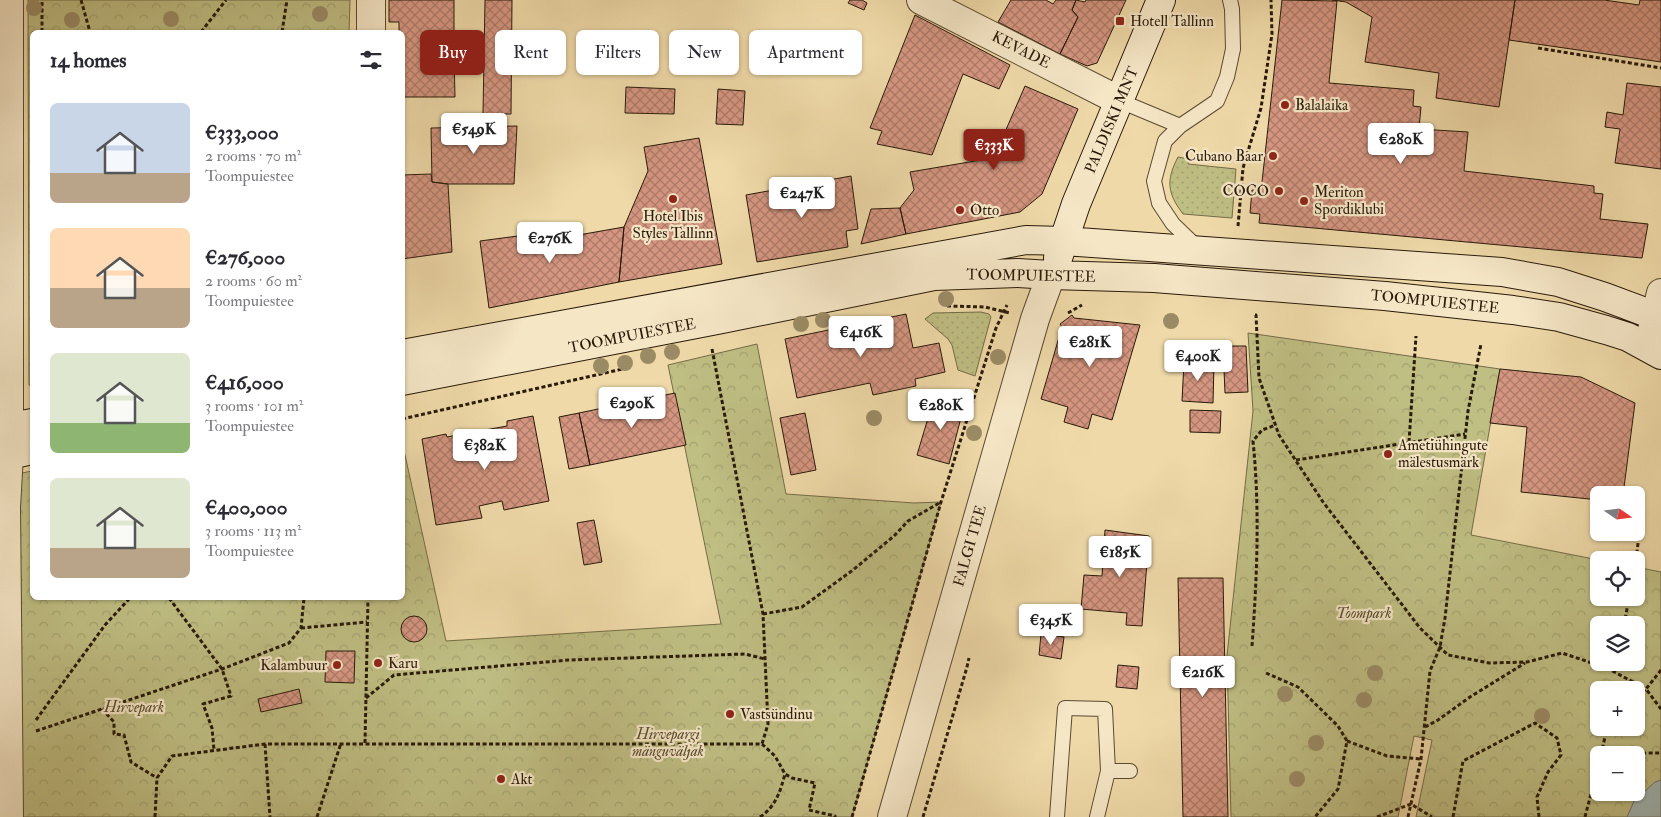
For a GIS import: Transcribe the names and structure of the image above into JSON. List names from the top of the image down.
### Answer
{
  "streets": {
    "main road": [
      "KEVADE",
      "PALDISKI MNT",
      "TOOMPUIESTEE",
      "FALGI TEE"
    ]
  },
  "crossings": [
    ["KEVADE", "PALDISKI MNT"],
    ["PALDISKI MNT", "TOOMPUIESTEE"],
    ["PALDISKI MNT", "FALGI TEE"],
    ["TOOMPUIESTEE", "FALGI TEE"]
  ],
  "parks": ["Toompark", "Hirvepark", "Hirvepargi mänguväljak"],
  "places": {
    "transit": ["Hotell Tallinn"],
    "other": [
      "Balalaika",
      "Cubano Baar",
      "COCO",
      "Hotel Ibis Styles Tallinn",
      "Meriton Spordiklubi",
      "Otto",
      "Ametiühingute mälestusmärk",
      "Karu",
      "Kalambuur",
      "Vastsündinu",
      "Akt"
    ]
  },
  "north": "right",
  "page": {
    "chip": [
      "Buy",
      "Rent",
      "Filters",
      "New",
      "Apartment"
    ],
    "heading": "14 homes",
    "list": [
      {
        "name": "€333,000",
        "note": "2 rooms · 70 m² · Toompuiestee"
      },
      {
        "name": "€276,000",
        "note": "2 rooms · 60 m² · Toompuiestee"
      },
      {
        "name": "€416,000",
        "note": "3 rooms · 101 m² · Toompuiestee"
      },
      {
        "name": "€400,000",
        "note": "3 rooms · 113 m² · Toompuiestee"
      }
    ],
    "price": [
      "€549K",
      "€280K",
      "€333K",
      "€247K",
      "€276K",
      "€416K",
      "€281K",
      "€400K",
      "€290K",
      "€280K",
      "€382K",
      "€185K",
      "€345K",
      "€216K"
    ],
    "map_buttons": ["+", "−"]
  }
}
